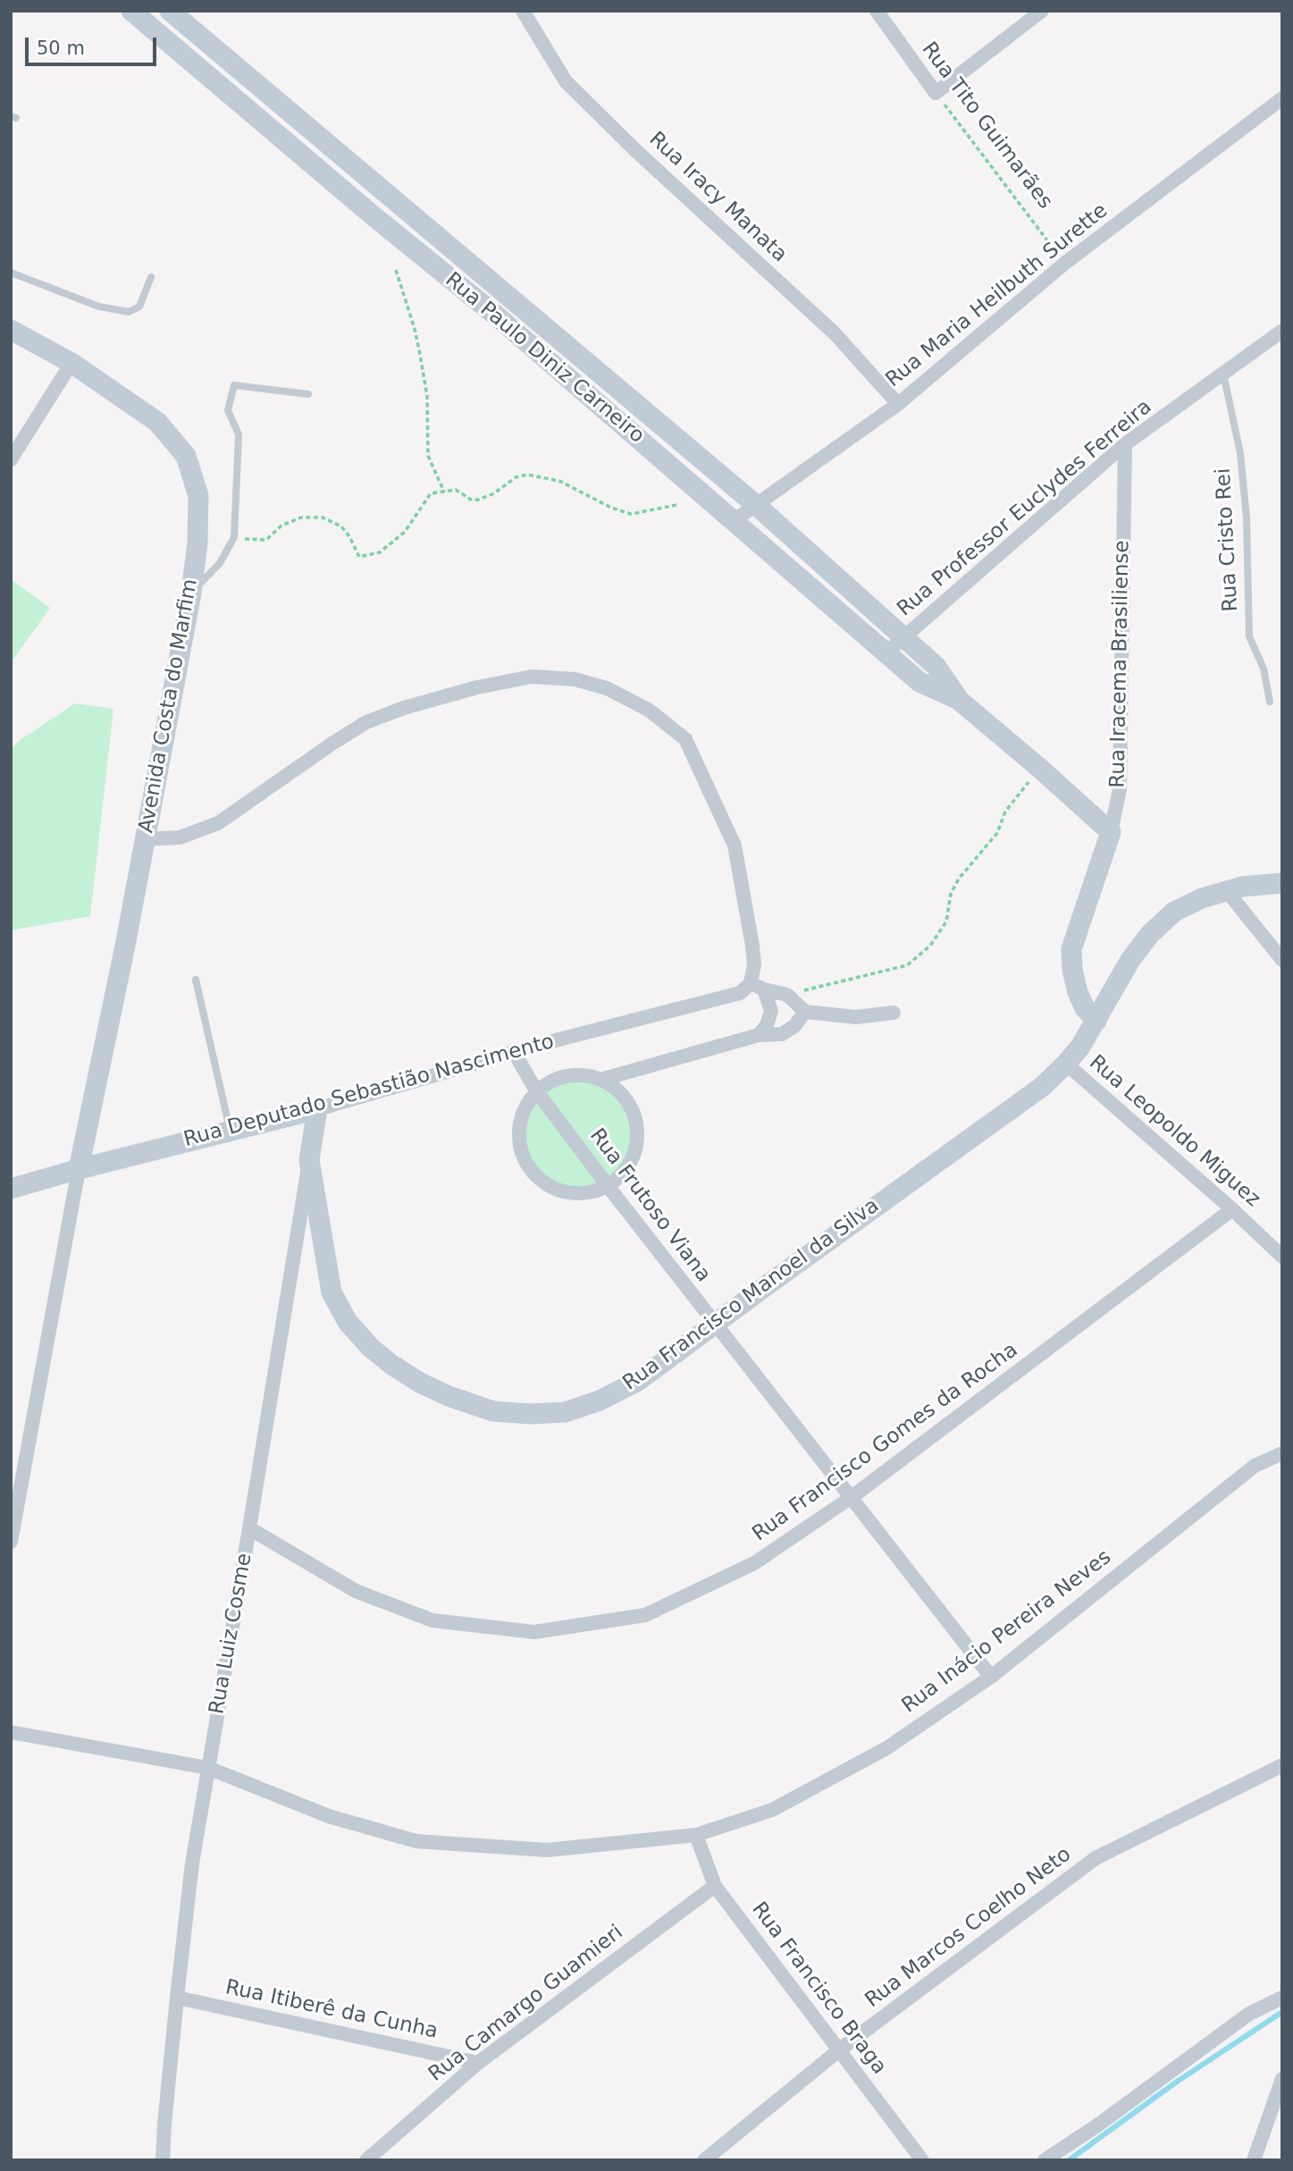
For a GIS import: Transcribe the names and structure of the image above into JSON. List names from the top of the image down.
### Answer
{
  "streets": {
    "street": [
      "Rua Tito Guimarães",
      "Rua Iracy Manata",
      "Rua Maria Heilbuth Surette",
      "Rua Paulo Diniz Carneiro",
      "Rua Professor Euclydes Ferreira",
      "Rua Iracema Brasiliense",
      "Avenida Costa do Marfim",
      "Rua Deputado Sebastião Nascimento",
      "Rua Leopoldo Miguez",
      "Rua Frutoso Viana",
      "Rua Francisco Manoel da Silva",
      "Rua Francisco Gomes da Rocha",
      "Rua Inácio Pereira Neves",
      "Rua Luiz Cosme",
      "Rua Marcos Coelho Neto",
      "Rua Francisco Braga",
      "Rua Camargo Guamieri",
      "Rua Itiberê da Cunha"
    ],
    "lane": ["Rua Cristo Rei"]
  },
  "crossings": [
    ["Rua Tito Guimarães", "Rua Maria Heilbuth Surette"],
    ["Rua Iracy Manata", "Rua Maria Heilbuth Surette"],
    ["Rua Maria Heilbuth Surette", "Rua Paulo Diniz Carneiro"],
    ["Rua Paulo Diniz Carneiro", "Rua Professor Euclydes Ferreira"],
    ["Rua Paulo Diniz Carneiro", "Rua Iracema Brasiliense"],
    ["Rua Professor Euclydes Ferreira", "Rua Cristo Rei"],
    ["Rua Professor Euclydes Ferreira", "Rua Iracema Brasiliense"],
    ["Rua Iracema Brasiliense", "Rua Francisco Manoel da Silva"],
    ["Avenida Costa do Marfim", "Rua Deputado Sebastião Nascimento"],
    ["Rua Deputado Sebastião Nascimento", "Rua Frutoso Viana"],
    ["Rua Deputado Sebastião Nascimento", "Rua Luiz Cosme"],
    ["Rua Leopoldo Miguez", "Rua Francisco Manoel da Silva"],
    ["Rua Leopoldo Miguez", "Rua Francisco Gomes da Rocha"],
    ["Rua Frutoso Viana", "Rua Francisco Manoel da Silva"],
    ["Rua Frutoso Viana", "Rua Francisco Gomes da Rocha"],
    ["Rua Frutoso Viana", "Rua Inácio Pereira Neves"],
    ["Rua Francisco Manoel da Silva", "Rua Luiz Cosme"],
    ["Rua Francisco Gomes da Rocha", "Rua Luiz Cosme"],
    ["Rua Inácio Pereira Neves", "Rua Luiz Cosme"],
    ["Rua Inácio Pereira Neves", "Rua Francisco Braga"],
    ["Rua Luiz Cosme", "Rua Itiberê da Cunha"],
    ["Rua Marcos Coelho Neto", "Rua Francisco Braga"],
    ["Rua Francisco Braga", "Rua Camargo Guamieri"],
    ["Rua Camargo Guamieri", "Rua Itiberê da Cunha"]
  ],
  "scale_bar": "50 m"
}
